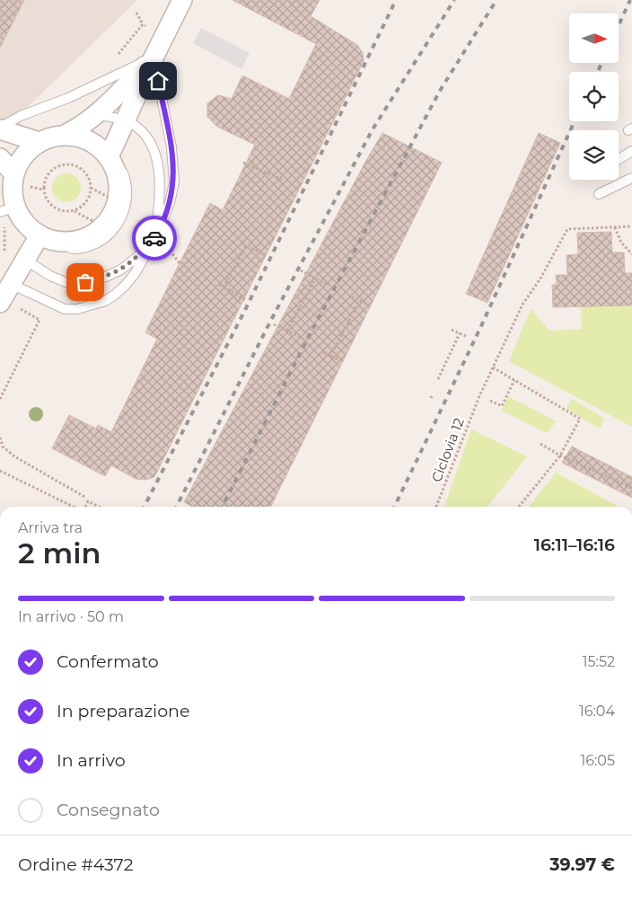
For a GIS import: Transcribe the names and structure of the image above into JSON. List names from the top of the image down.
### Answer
{
  "streets": {
    "path": ["Ciclovia 12"]
  },
  "north": "right",
  "page": {
    "heading": ["2 min", "Arriva tra", "16:11–16:16"],
    "panel": ["Ordine #4372", "39.97 €"],
    "bar": "In arrivo · 50 m",
    "list": [
      ["Confermato", "15:52"],
      ["In preparazione", "16:04"],
      ["In arrivo", "16:05"],
      "Consegnato"
    ]
  }
}
